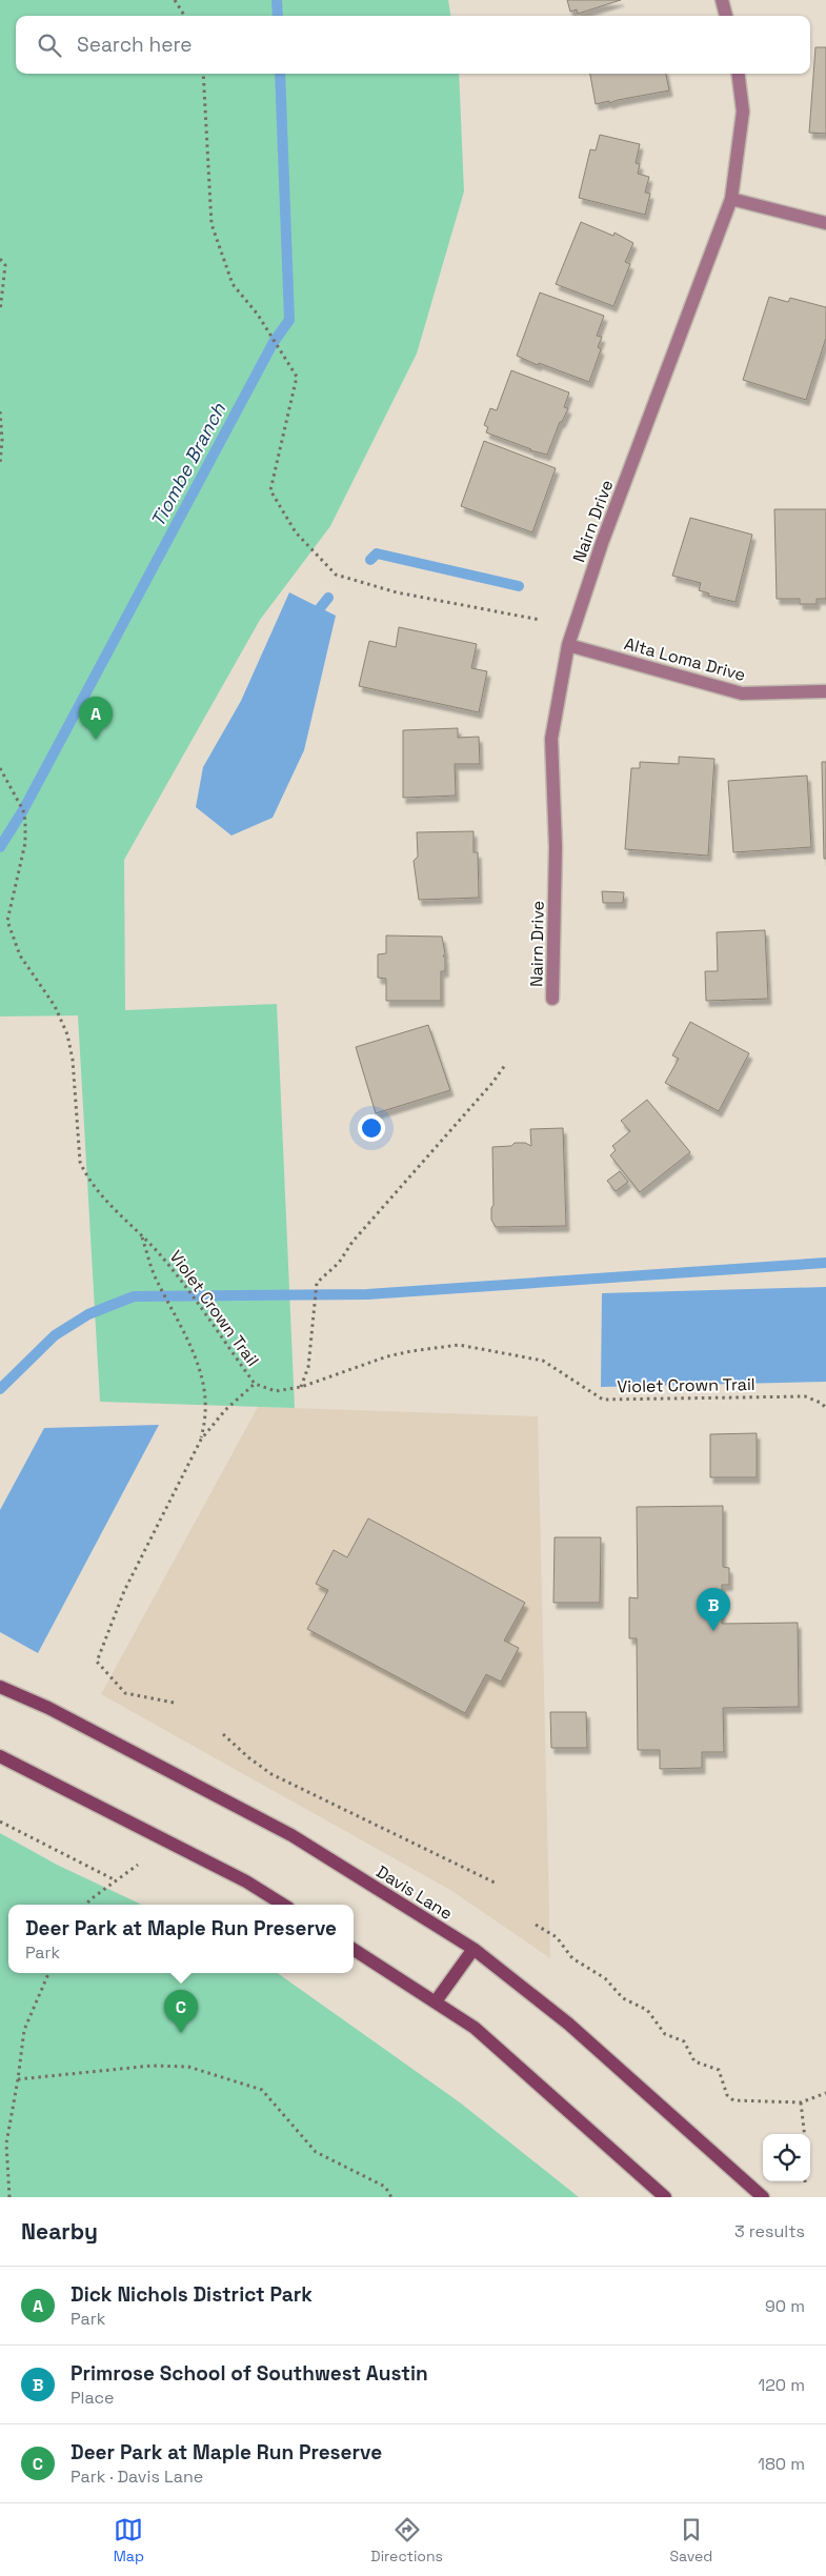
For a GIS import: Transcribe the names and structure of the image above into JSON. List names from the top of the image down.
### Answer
{
  "streets": {
    "main road": ["Davis Lane"],
    "street": ["Nairn Drive", "Alta Loma Drive"],
    "path": ["Violet Crown Trail"]
  },
  "crossings": [
    ["Nairn Drive", "Alta Loma Drive"]
  ],
  "water": ["Tiombe Branch"],
  "page": {
    "search": "Search here",
    "pins": ["A", "B", "C"],
    "popup": ["Deer Park at Maple Run Preserve", "Park"],
    "heading": ["Nearby", "3 results"],
    "list": [
      {
        "mark": "A",
        "name": "Dick Nichols District Park",
        "note": "Park",
        "value": "90 m"
      },
      {
        "mark": "B",
        "name": "Primrose School of Southwest Austin",
        "note": "Place",
        "value": "120 m"
      },
      {
        "mark": "C",
        "name": "Deer Park at Maple Run Preserve",
        "note": "Park · Davis Lane",
        "value": "180 m"
      }
    ],
    "nav": ["Map", "Directions", "Saved"]
  }
}
